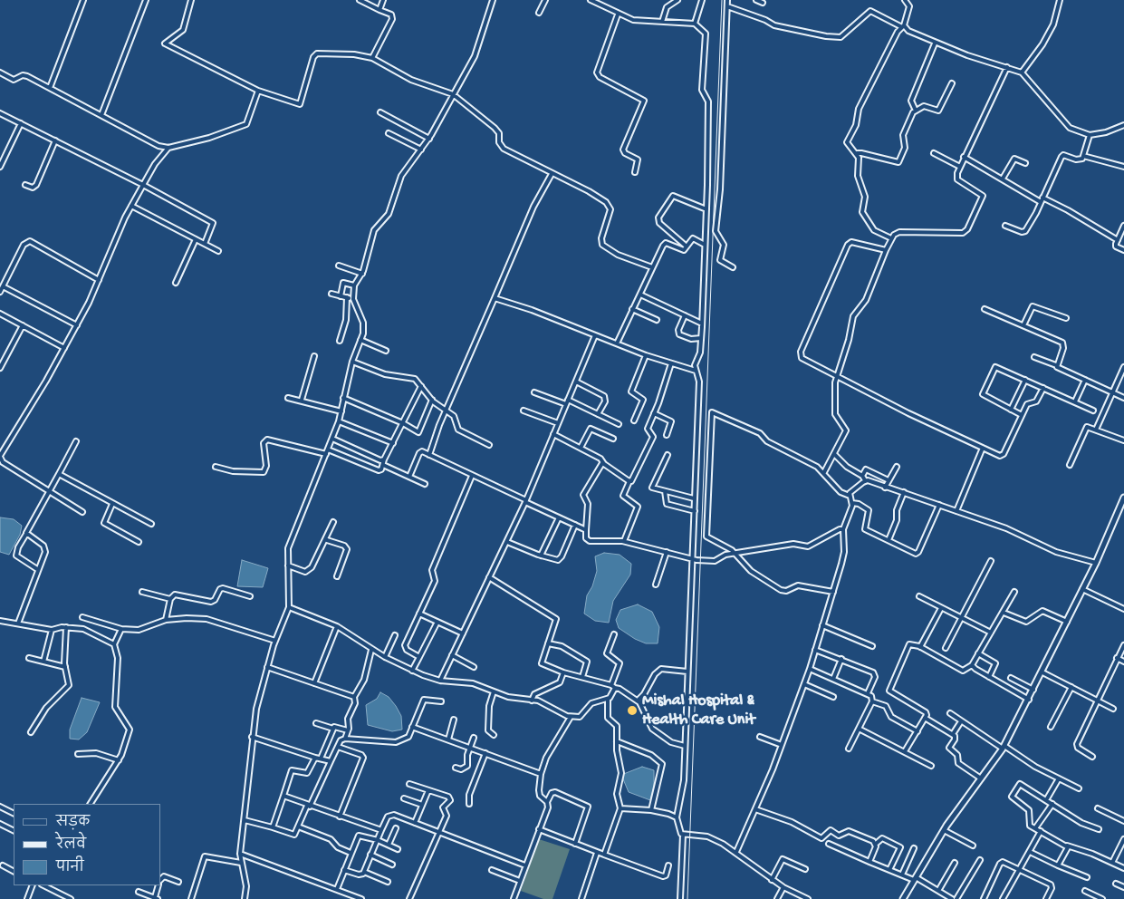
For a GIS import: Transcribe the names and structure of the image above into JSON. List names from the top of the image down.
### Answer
{
  "places": ["Mishal Hospital & Health Care Unit"],
  "legend": ["सड़क", "रेलवे", "पानी"]
}
